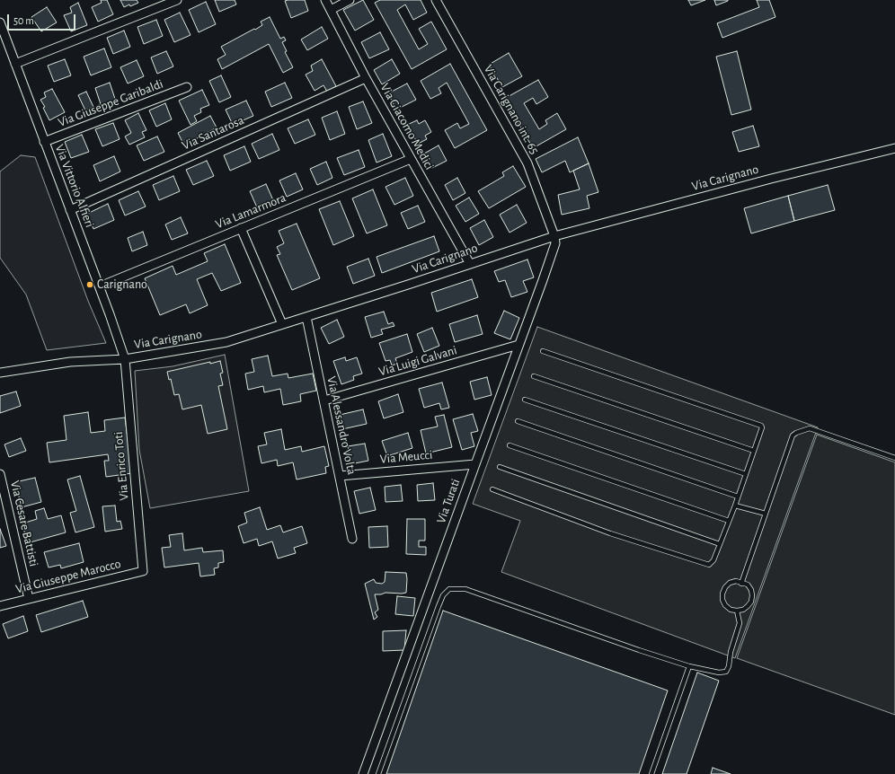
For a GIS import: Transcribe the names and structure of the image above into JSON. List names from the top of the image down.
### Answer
{
  "streets": {
    "street": [
      "Via Giuseppe Garibaldi",
      "Via Carignano int. 65",
      "Via Giacomo Medici",
      "Via Santarosa",
      "Via Carignano",
      "Via Vittorio Alfieri",
      "Via Lamarmora",
      "Via Luigi Galvani",
      "Via Alessandro Volta",
      "Via Meucci",
      "Via Enrico Toti",
      "Via Turati",
      "Via Cesare Battisti",
      "Via Giuseppe Marocco"
    ]
  },
  "crossings": [
    ["Via Giuseppe Garibaldi", "Via Vittorio Alfieri"],
    ["Via Carignano int. 65", "Via Carignano"],
    ["Via Carignano int. 65", "Via Turati"],
    ["Via Giacomo Medici", "Via Santarosa"],
    ["Via Giacomo Medici", "Via Carignano"],
    ["Via Giacomo Medici", "Via Lamarmora"],
    ["Via Santarosa", "Via Vittorio Alfieri"],
    ["Via Carignano", "Via Vittorio Alfieri"],
    ["Via Carignano", "Via Alessandro Volta"],
    ["Via Carignano", "Via Enrico Toti"],
    ["Via Carignano", "Via Turati"],
    ["Via Vittorio Alfieri", "Via Lamarmora"],
    ["Via Vittorio Alfieri", "Via Enrico Toti"],
    ["Via Luigi Galvani", "Via Alessandro Volta"],
    ["Via Luigi Galvani", "Via Turati"],
    ["Via Alessandro Volta", "Via Meucci"],
    ["Via Meucci", "Via Turati"],
    ["Via Enrico Toti", "Via Giuseppe Marocco"],
    ["Via Cesare Battisti", "Via Giuseppe Marocco"]
  ],
  "places": ["Carignano"],
  "scale_bar": "50 m"
}
